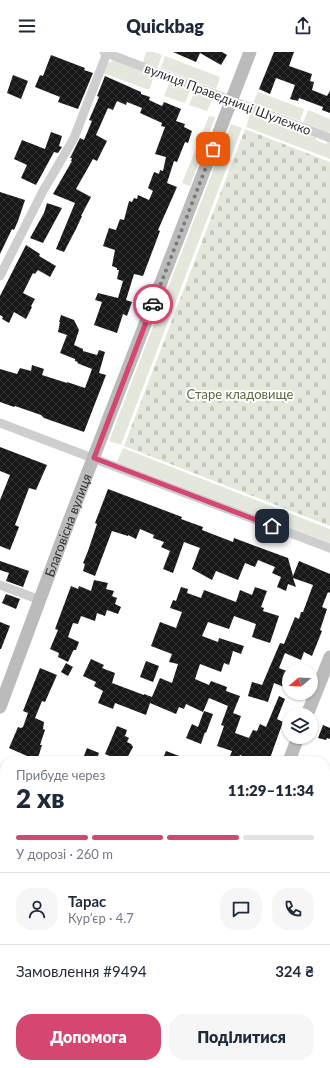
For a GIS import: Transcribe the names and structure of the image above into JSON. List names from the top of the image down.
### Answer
{
  "streets": {
    "main road": ["Благовісна вулиця"],
    "street": ["вулиця Праведниці Шулежко"]
  },
  "crossings": [
    ["вулиця Праведниці Шулежко", "Благовісна вулиця"]
  ],
  "parks": ["Старе кладовище"],
  "north": "left",
  "page": {
    "header": "Quickbag",
    "heading": ["2 хв", "Прибуде через", "11:29–11:34"],
    "panel": [
      "Тарас",
      "Кур’єр · 4.7",
      "Замовлення #9494",
      "324 ₴"
    ],
    "bar": "У дорозі · 260 m",
    "buttons": ["Допомога", "Поділитися"]
  }
}
